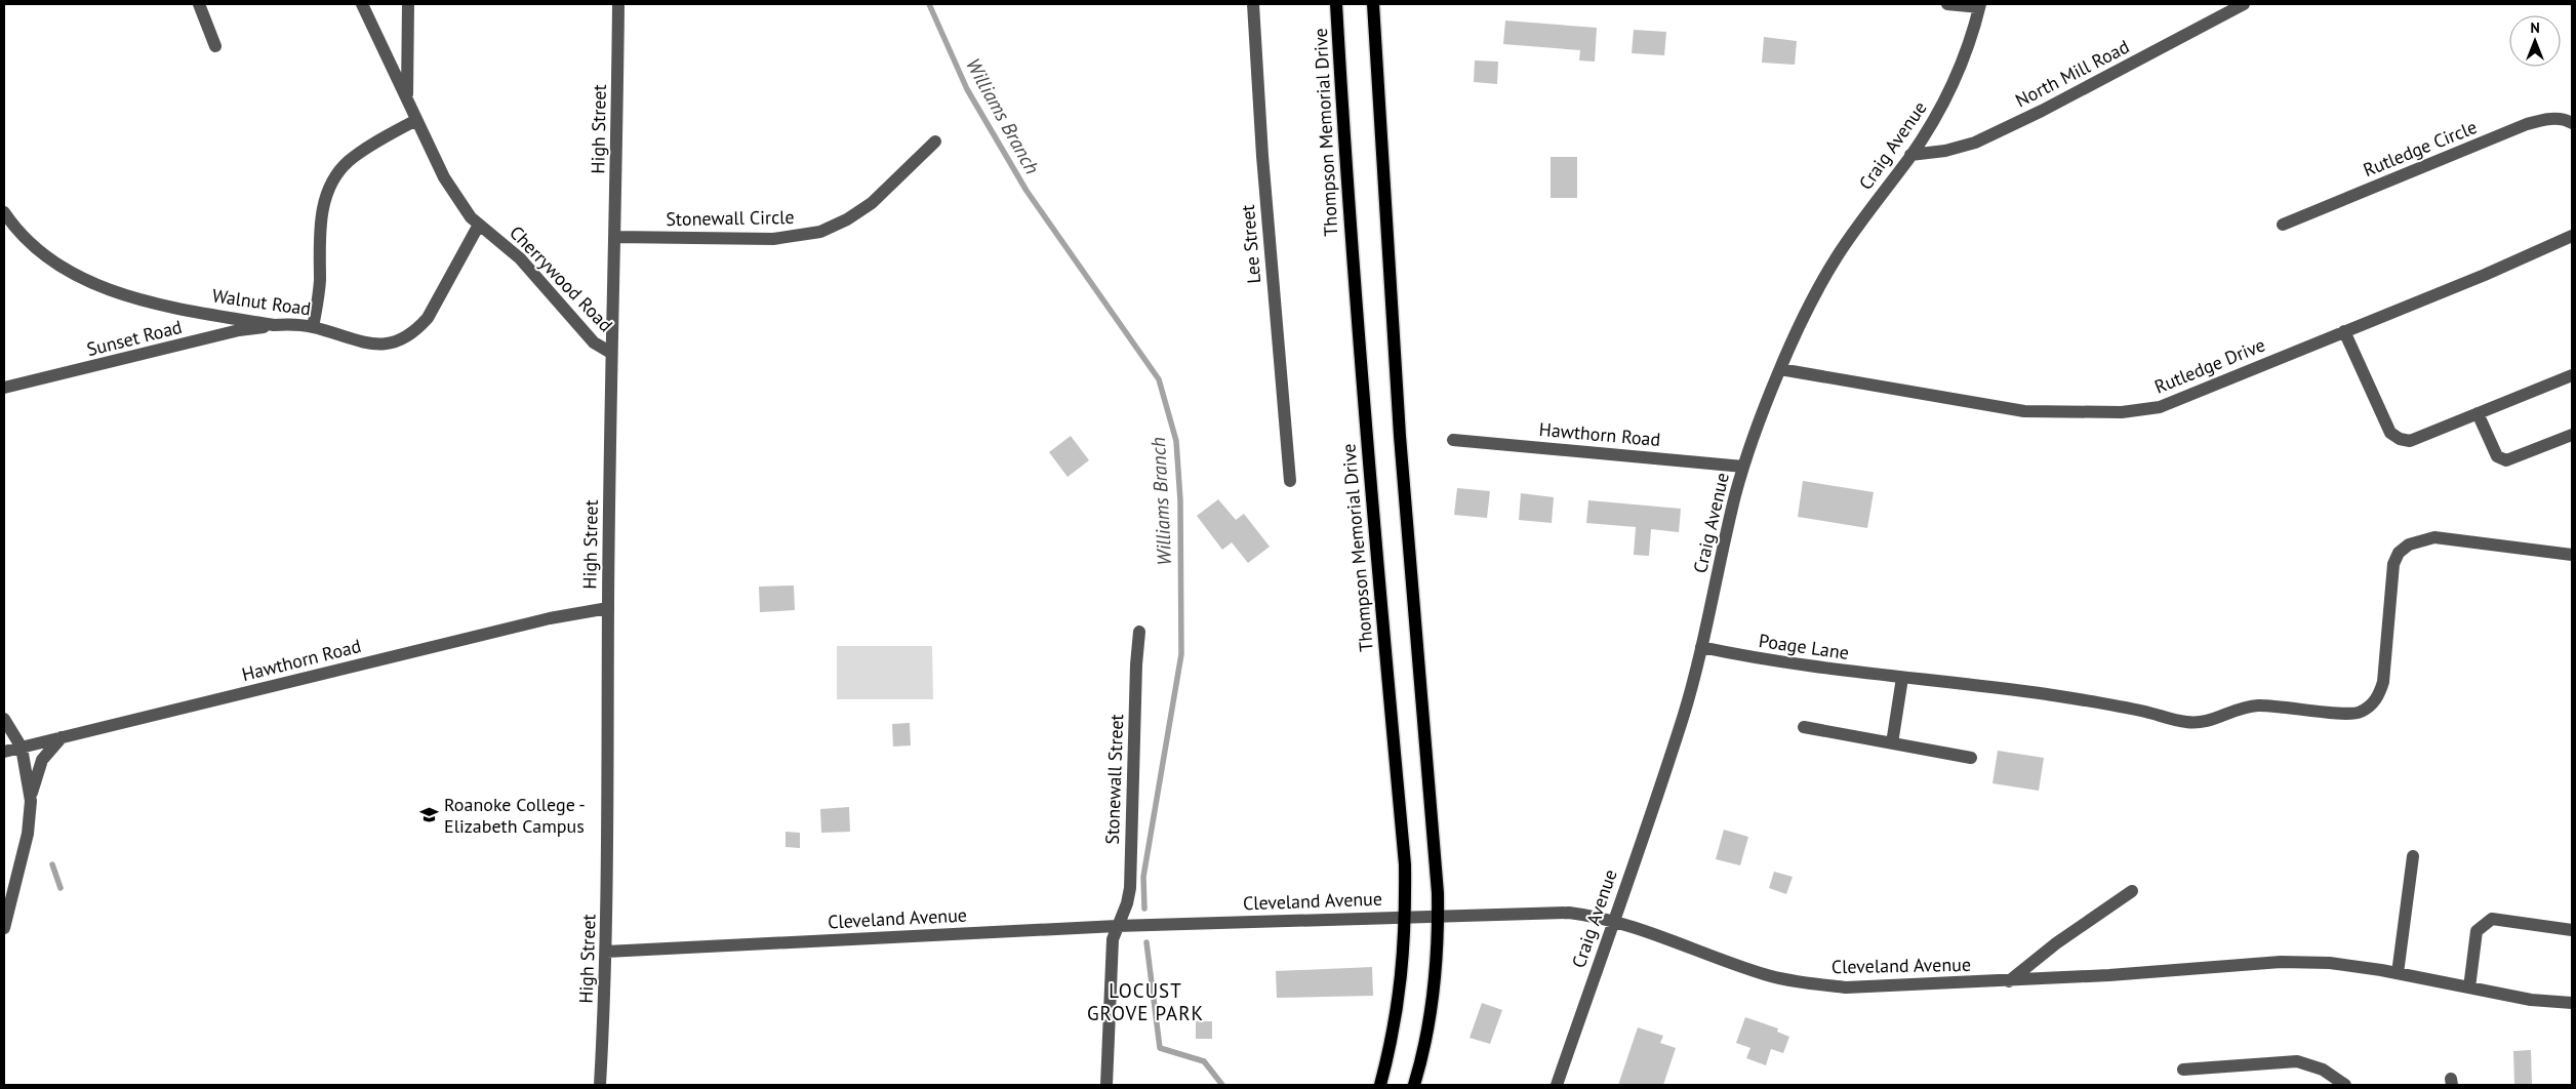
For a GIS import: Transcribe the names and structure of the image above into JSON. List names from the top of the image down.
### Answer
{
  "streets": {
    "main road": ["Thompson Memorial Drive"],
    "street": [
      "North Mill Road",
      "High Street",
      "Craig Avenue",
      "Rutledge Circle",
      "Stonewall Circle",
      "Lee Street",
      "Cherrywood Road",
      "Walnut Road",
      "Sunset Road",
      "Rutledge Drive",
      "Hawthorn Road",
      "Poage Lane",
      "Stonewall Street",
      "Cleveland Avenue"
    ]
  },
  "crossings": [
    ["North Mill Road", "Craig Avenue"],
    ["High Street", "Stonewall Circle"],
    ["High Street", "Cherrywood Road"],
    ["High Street", "Hawthorn Road"],
    ["High Street", "Cleveland Avenue"],
    ["Thompson Memorial Drive", "Cleveland Avenue"],
    ["Craig Avenue", "Rutledge Drive"],
    ["Craig Avenue", "Hawthorn Road"],
    ["Craig Avenue", "Poage Lane"],
    ["Craig Avenue", "Cleveland Avenue"],
    ["Cherrywood Road", "Walnut Road"],
    ["Walnut Road", "Sunset Road"],
    ["Stonewall Street", "Cleveland Avenue"]
  ],
  "districts": ["LOCUST GROVE PARK"],
  "water": ["Williams Branch"],
  "places": {
    "school or university": ["Roanoke College - Elizabeth Campus"]
  },
  "north": "top"
}
